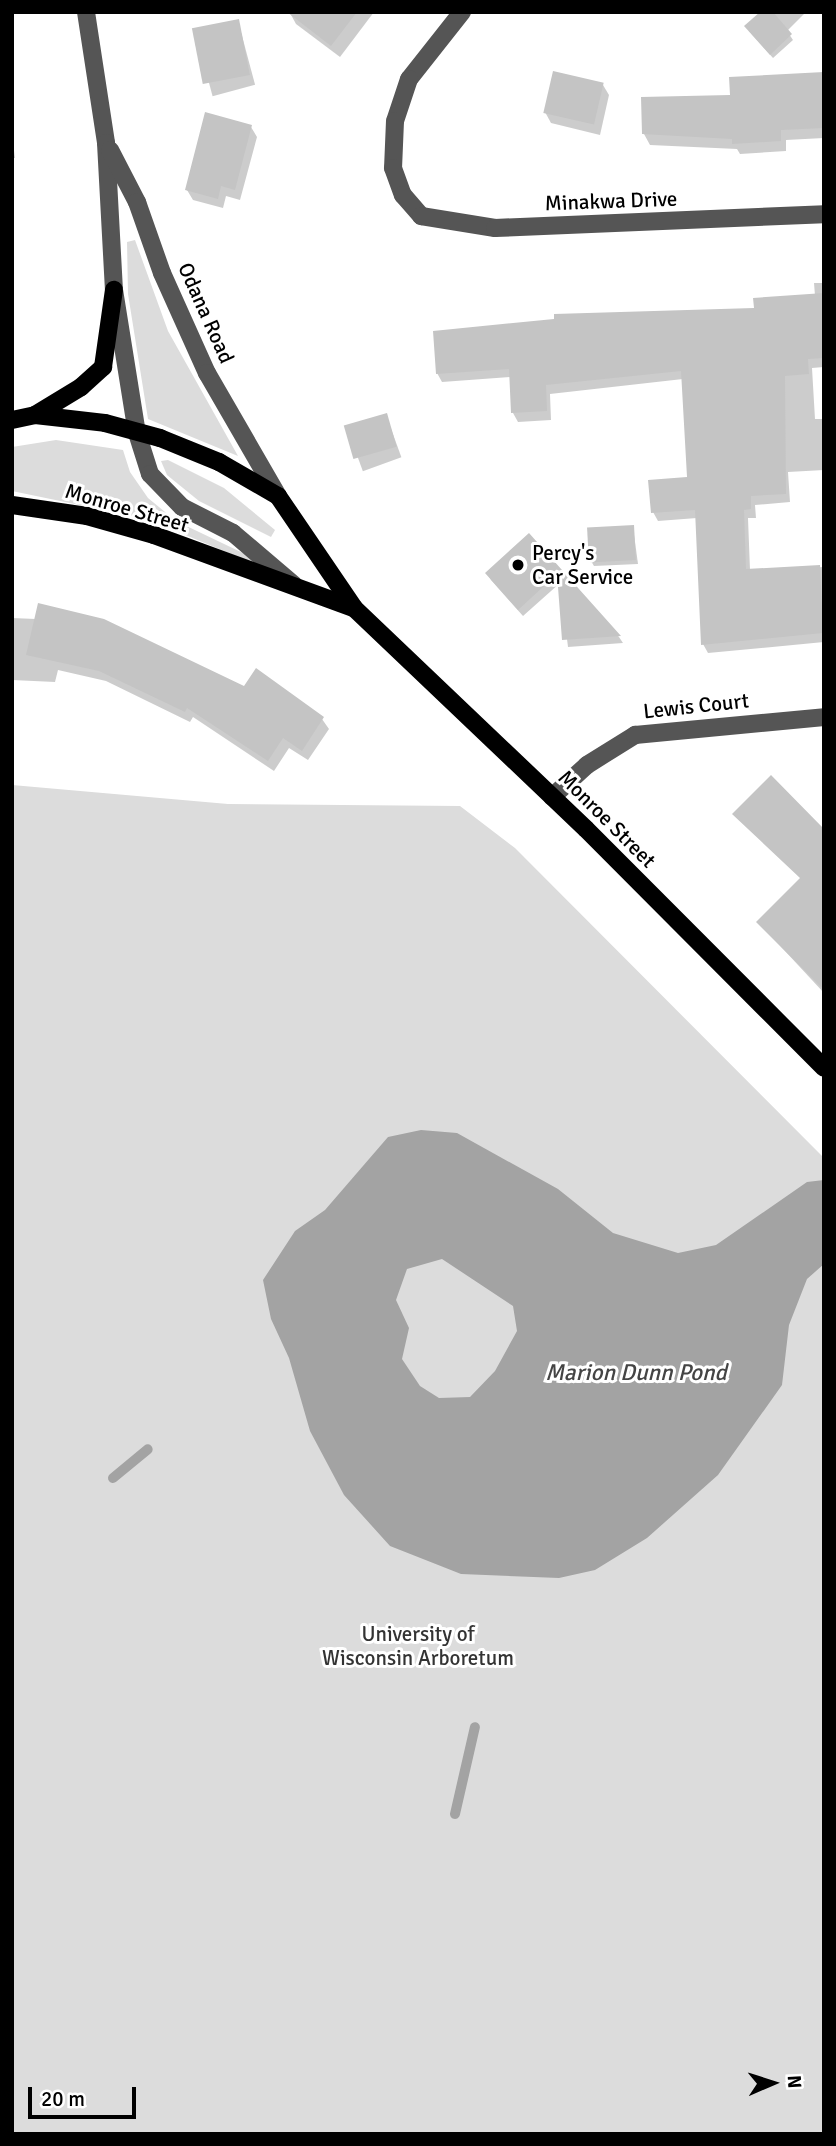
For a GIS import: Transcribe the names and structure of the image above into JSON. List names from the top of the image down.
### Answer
{
  "streets": {
    "main road": ["Monroe Street"],
    "street": ["Minakwa Drive", "Odana Road", "Lewis Court"]
  },
  "crossings": [
    ["Odana Road", "Monroe Street"],
    ["Monroe Street", "Lewis Court"]
  ],
  "water": ["Marion Dunn Pond"],
  "parks": ["University of Wisconsin Arboretum"],
  "places": ["Percy's Car Service"],
  "scale_bar": "20 m",
  "north": "right"
}
